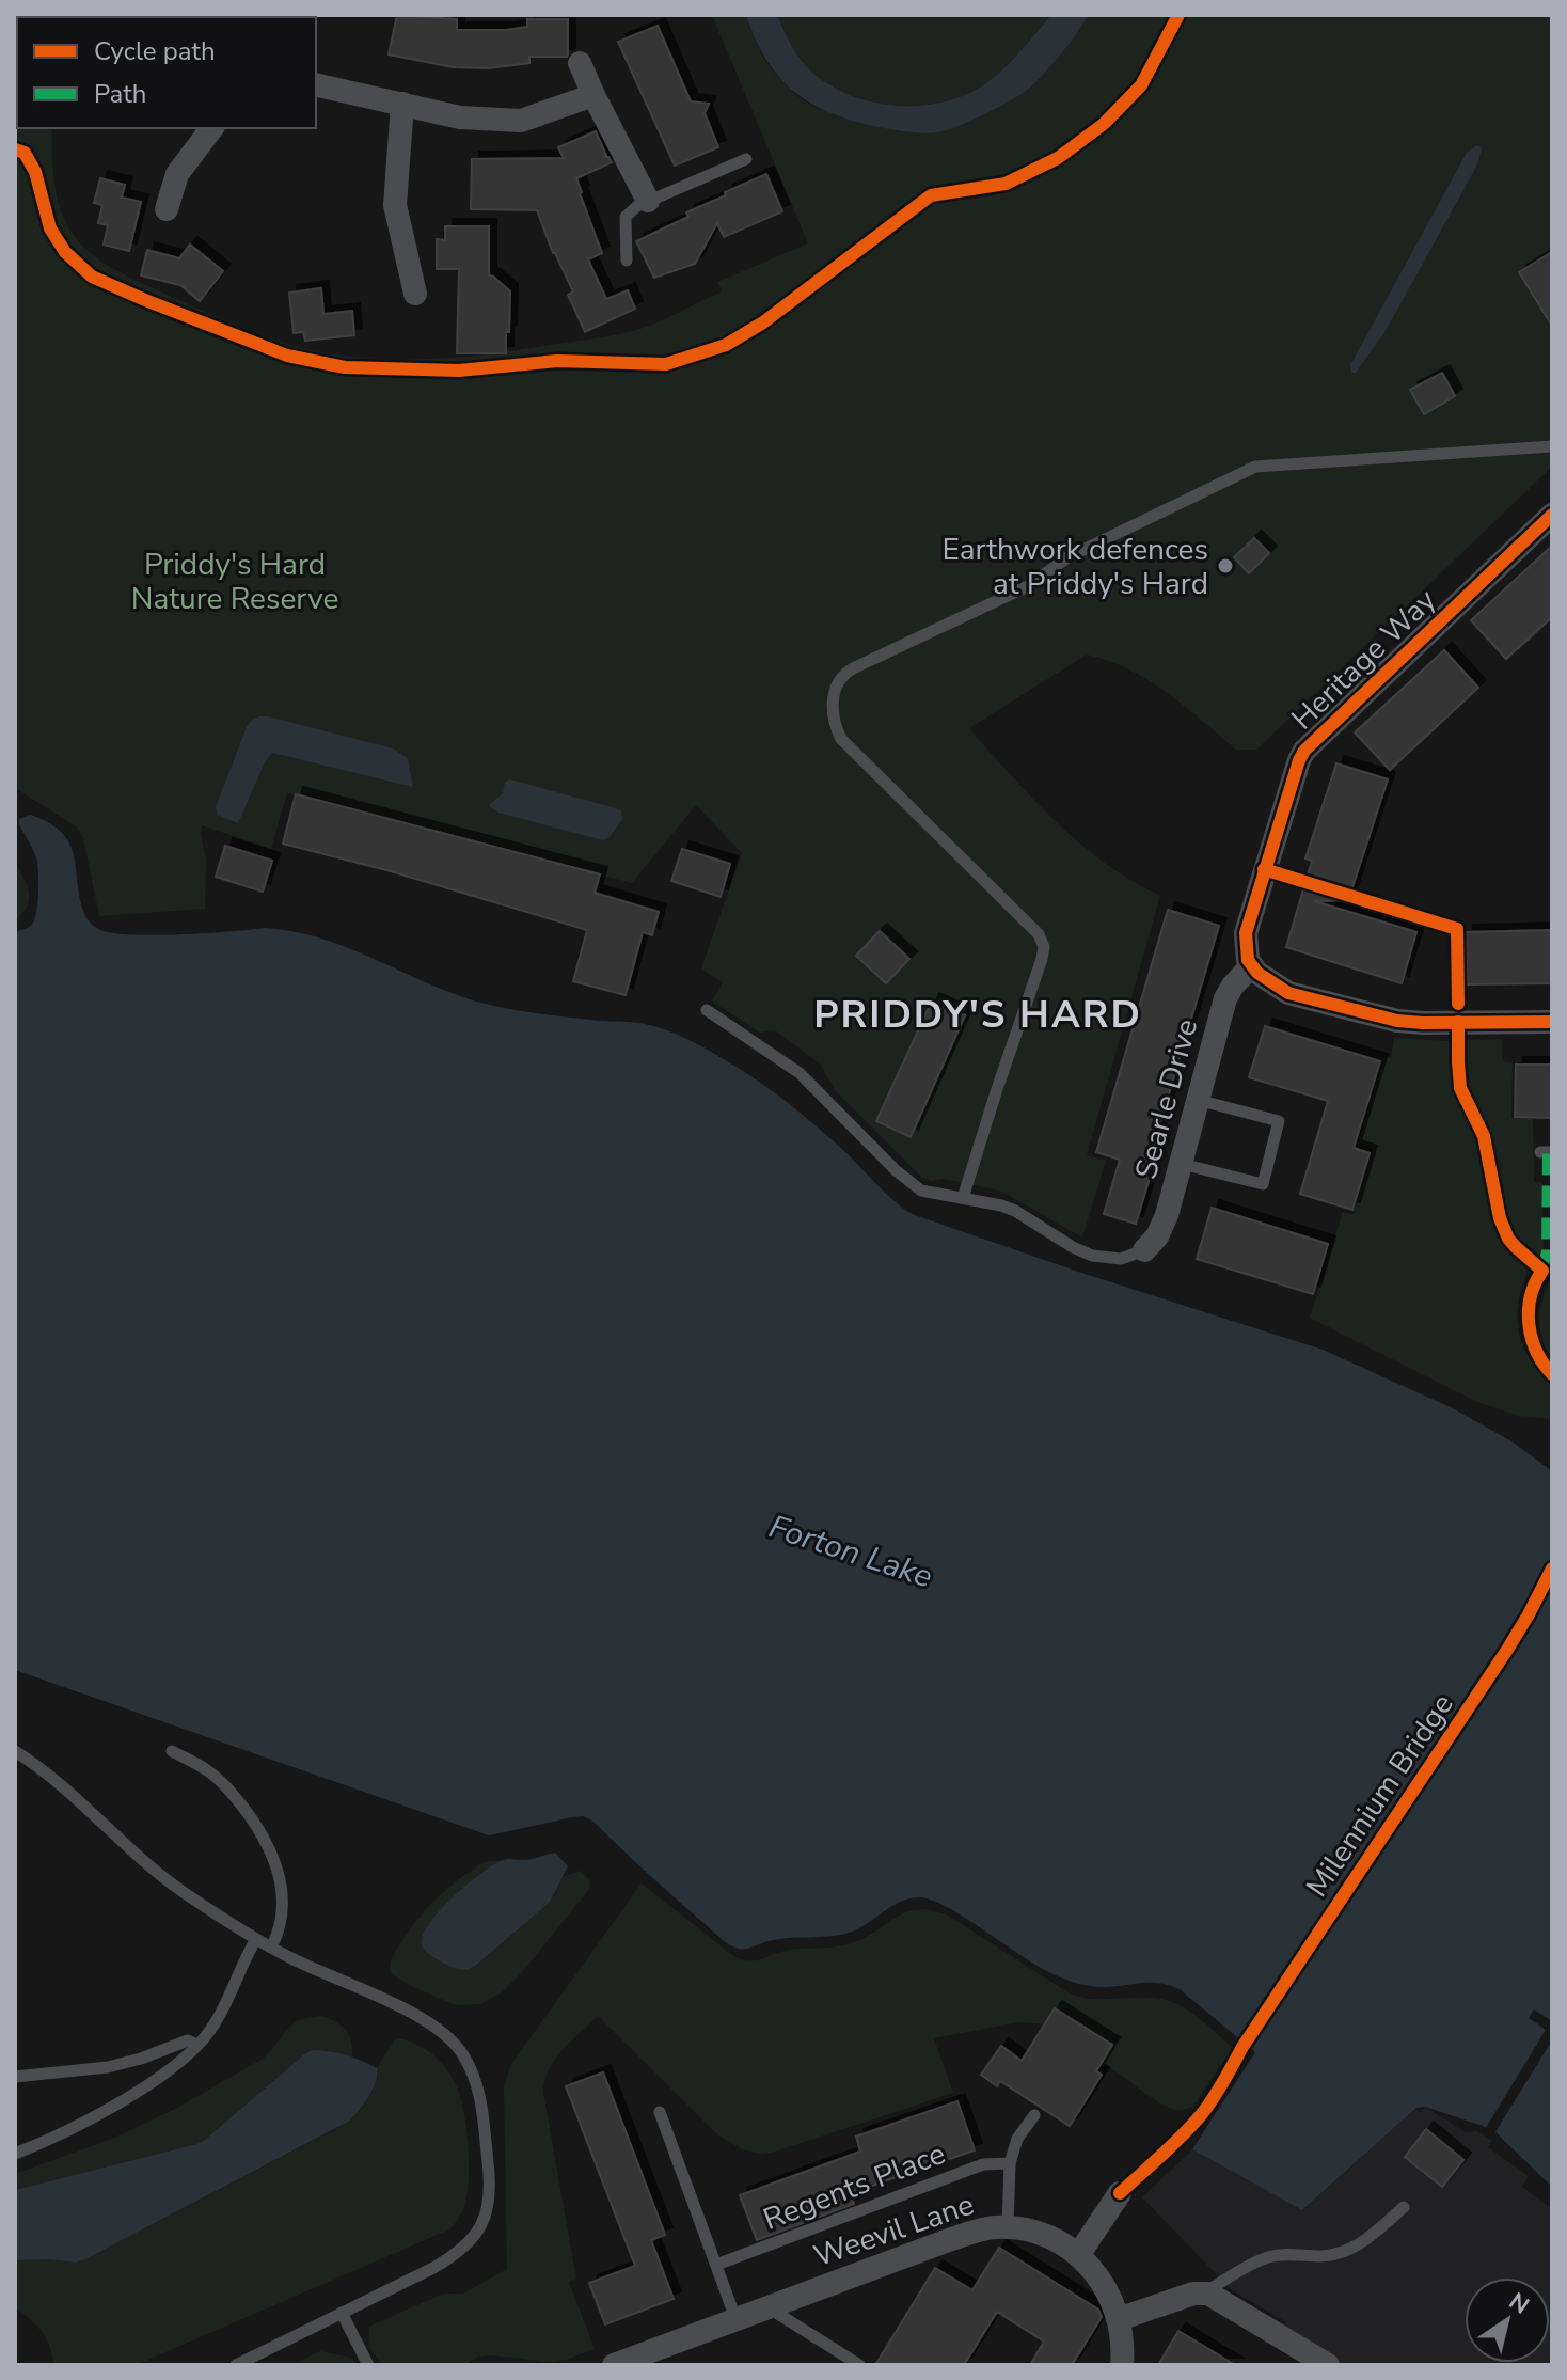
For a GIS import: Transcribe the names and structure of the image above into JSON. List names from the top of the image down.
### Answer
{
  "streets": {
    "street": ["Heritage Way", "Searle Drive", "Weevil Lane"],
    "lane": ["Regents Place"],
    "cycle path": ["Milennium Bridge"]
  },
  "crossings": [
    ["Heritage Way", "Searle Drive"]
  ],
  "districts": ["PRIDDY'S HARD"],
  "water": ["Forton Lake"],
  "parks": ["Priddy's Hard Nature Reserve"],
  "places": ["Earthwork defences at Priddy's Hard"],
  "legend": ["Cycle path", "Path"],
  "north": "top right"
}
